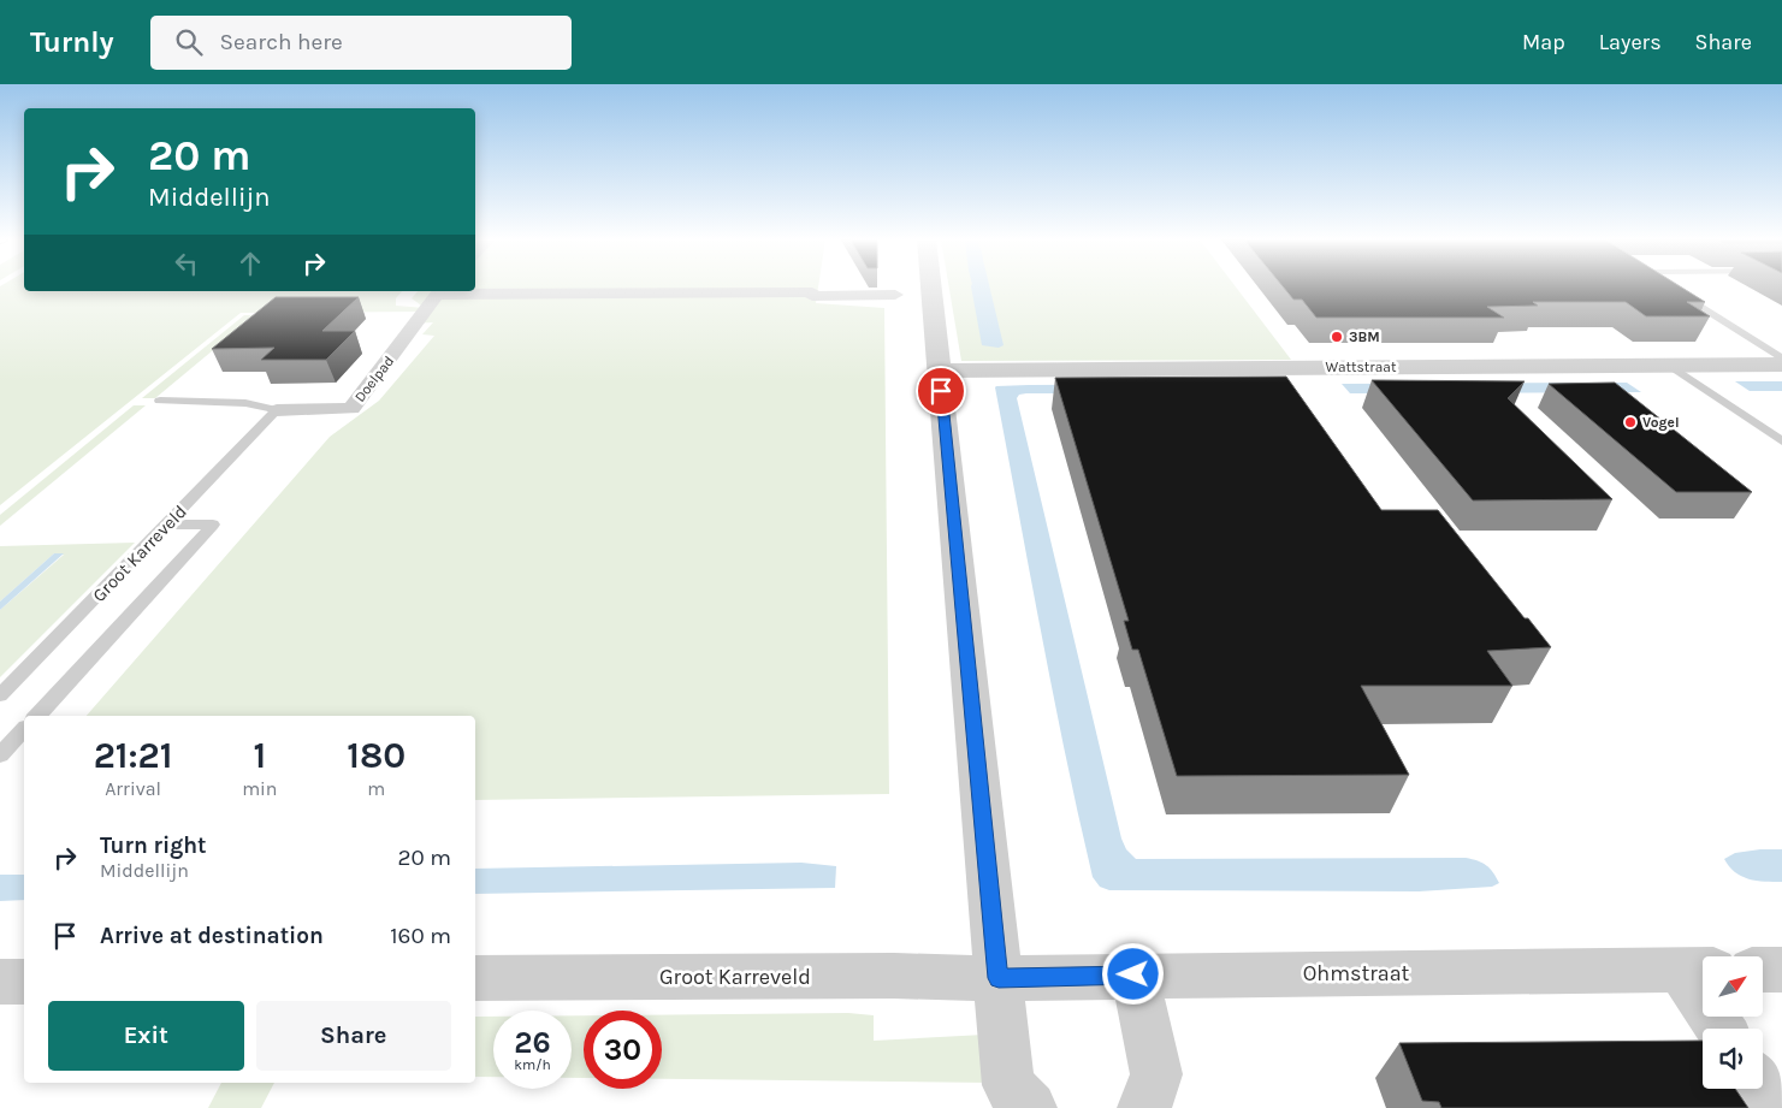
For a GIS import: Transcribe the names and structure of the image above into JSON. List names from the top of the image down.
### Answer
{
  "streets": {
    "street": [
      "Wattstraat",
      "Doelpad",
      "Groot Karreveld",
      "Ohmstraat"
    ]
  },
  "crossings": [
    ["Doelpad", "Groot Karreveld"],
    ["Groot Karreveld", "Ohmstraat"]
  ],
  "places": ["3BM", "Vogel"],
  "north": "top right",
  "page": {
    "header": "Turnly",
    "search": "Search here",
    "nav": ["Map", "Layers", "Share"],
    "turn": ["20 m", "Middellijn"],
    "eta": [
      "21:21",
      "Arrival",
      "1",
      "min",
      "180",
      "m"
    ],
    "list": [
      {
        "name": "Turn right",
        "note": "Middellijn",
        "value": "20 m"
      },
      {
        "name": "Arrive at destination",
        "value": "160 m"
      }
    ],
    "buttons": ["Exit", "Share"],
    "speed": "26 km/h",
    "limit": "30"
  }
}
